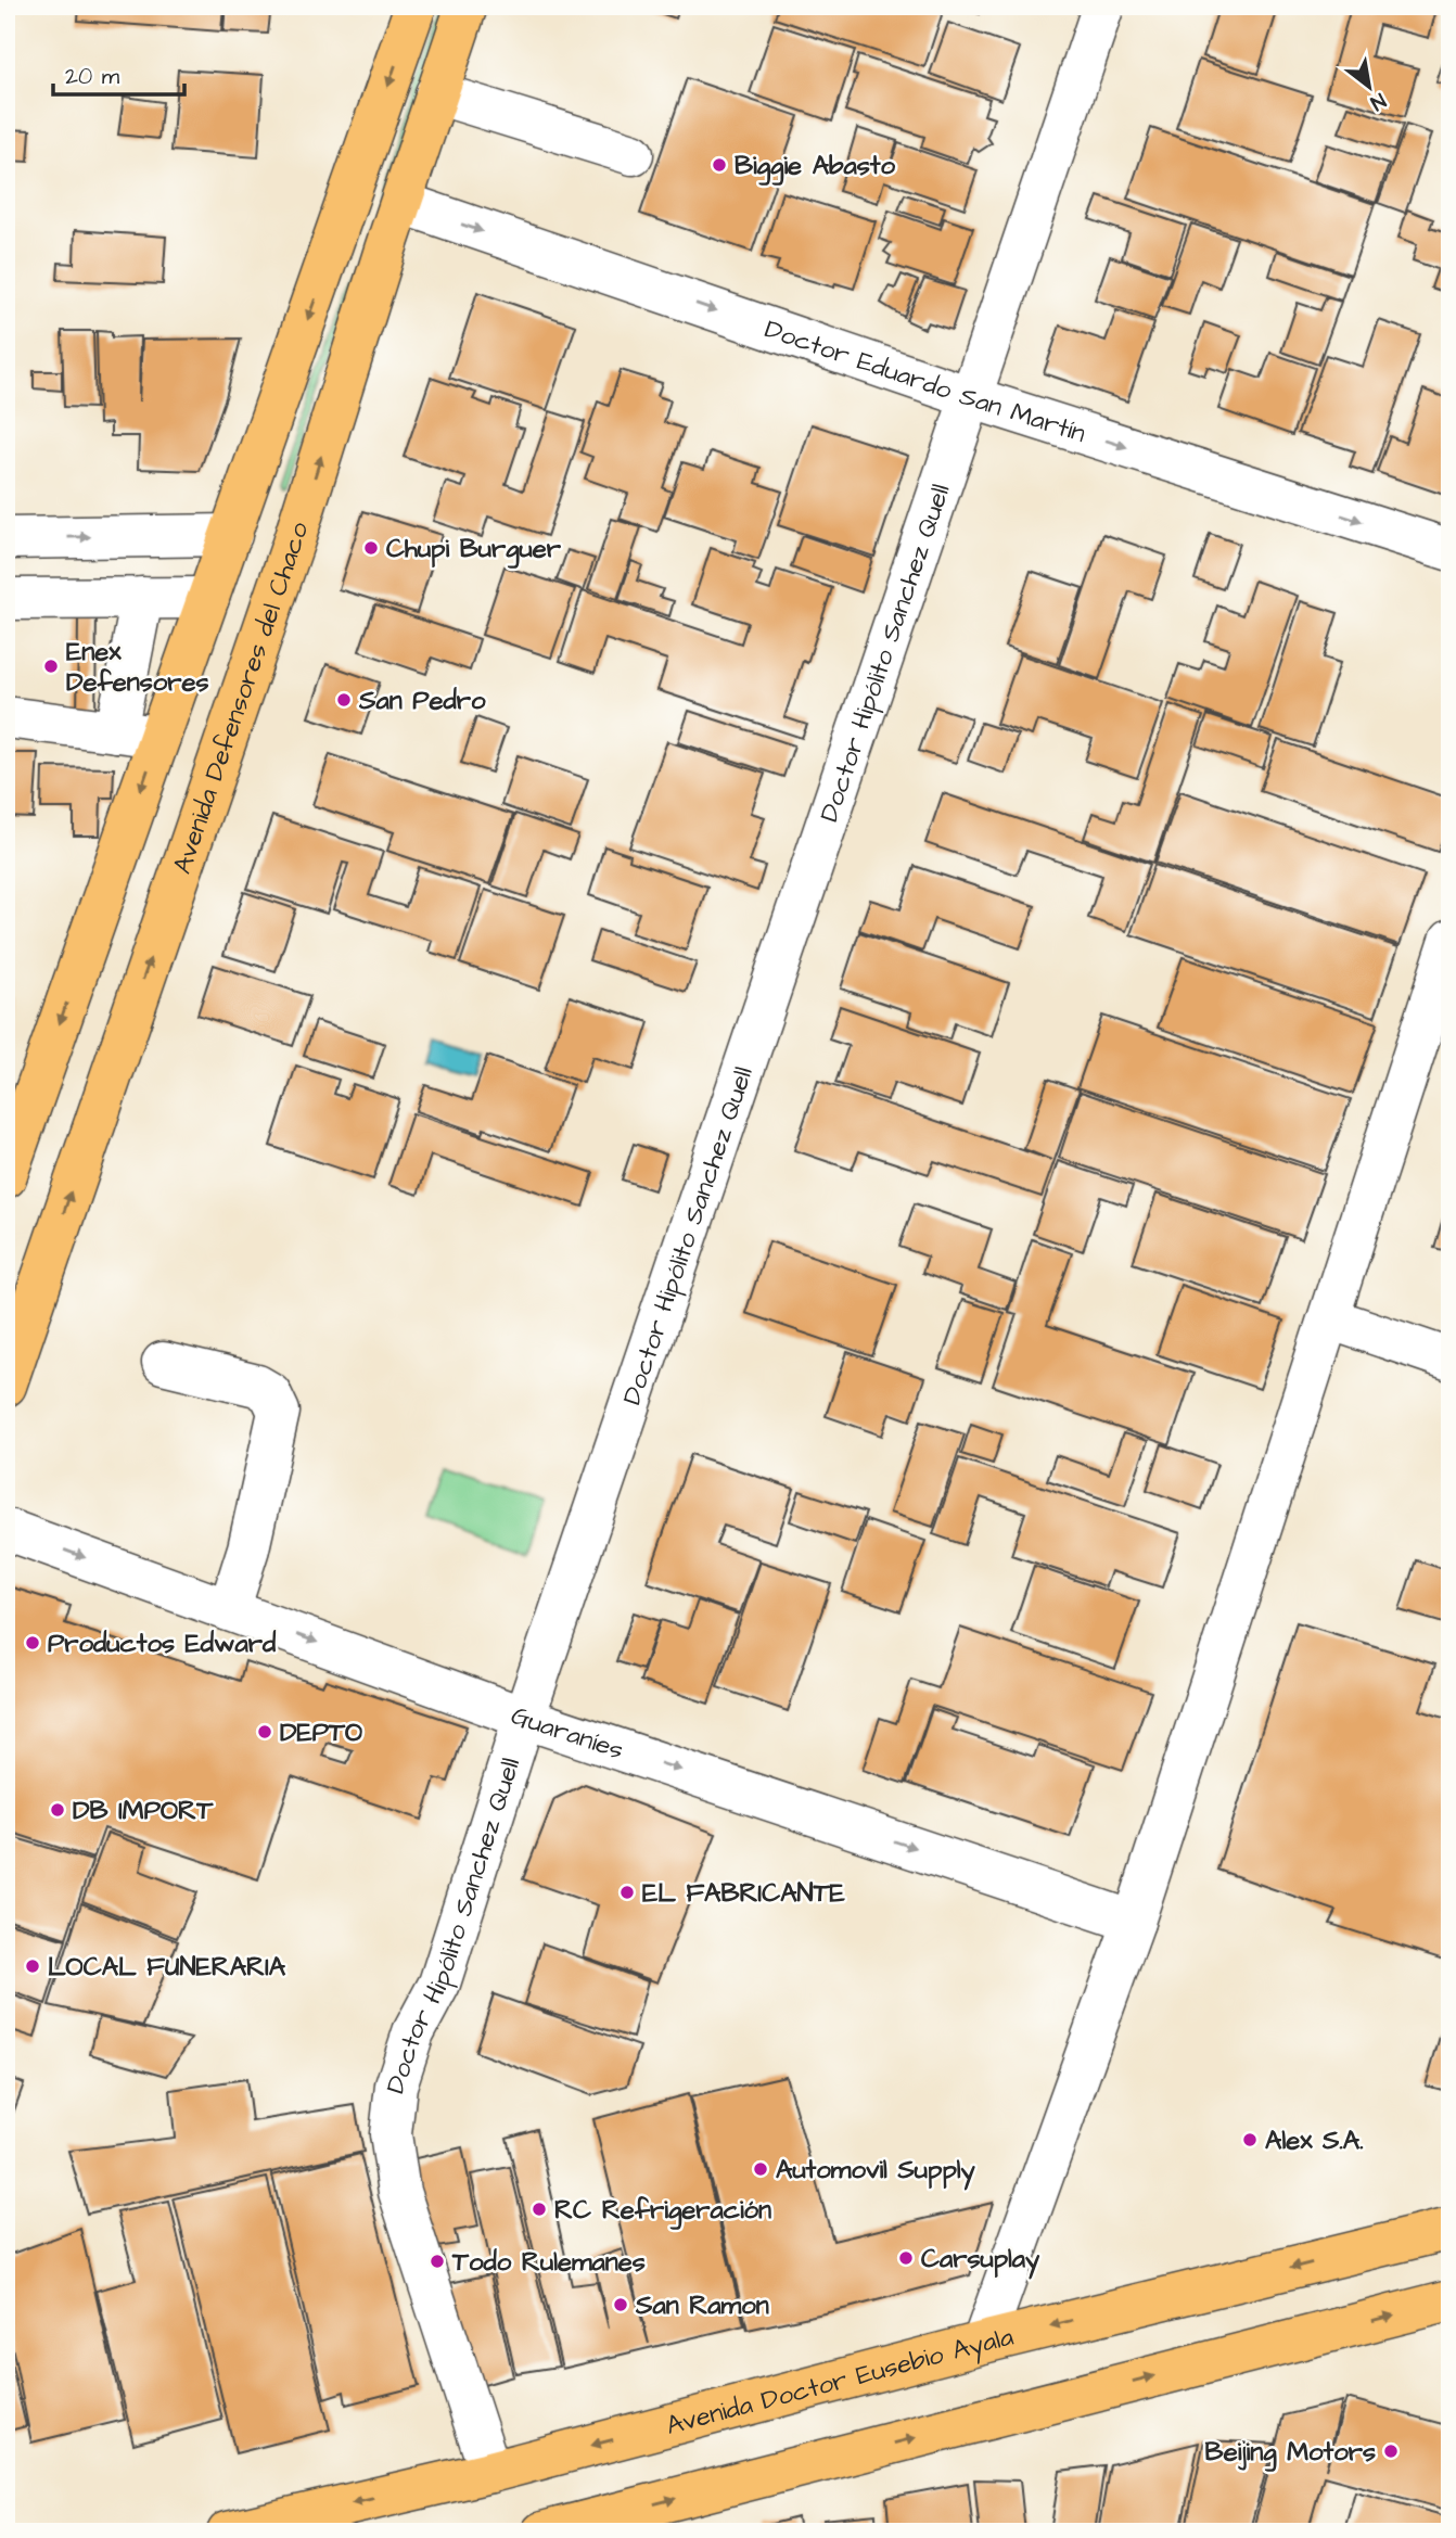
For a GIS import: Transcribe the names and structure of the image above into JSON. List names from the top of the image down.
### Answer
{
  "streets": {
    "highway": ["Avenida Defensores del Chaco", "Avenida Doctor Eusebio Ayala"],
    "street": ["Doctor Eduardo San Martín", "Doctor Hipólito Sanchez Quell", "Guaraníes"]
  },
  "crossings": [
    ["Doctor Eduardo San Martín", "Doctor Hipólito Sanchez Quell"],
    ["Doctor Eduardo San Martín", "Avenida Defensores del Chaco"],
    ["Doctor Hipólito Sanchez Quell", "Guaraníes"],
    ["Doctor Hipólito Sanchez Quell", "Avenida Doctor Eusebio Ayala"]
  ],
  "one_way": ["Doctor Eduardo San Martín", "Guaraníes"],
  "places": [
    "Biggie Abasto",
    "Chupi Burguer",
    "Enex Defensores",
    "San Pedro",
    "Productos Edward",
    "DEPTO",
    "DB IMPORT",
    "EL FABRICANTE",
    "LOCAL FUNERARIA",
    "Alex S.A.",
    "Automovil Supply",
    "RC Refrigeración",
    "Carsuplay",
    "Todo Rulemanes",
    "San Ramon",
    "Beijing Motors"
  ],
  "scale_bar": "20 m",
  "north": "bottom right"
}
